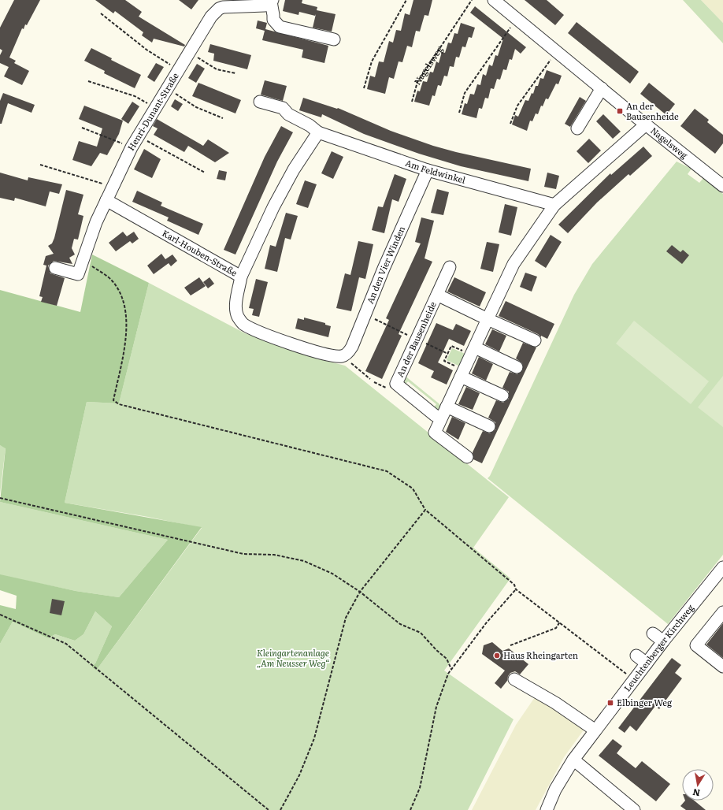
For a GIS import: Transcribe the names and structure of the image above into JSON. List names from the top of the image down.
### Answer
{
  "streets": {
    "street": [
      "Nagelsweg",
      "Henri-Dunant-Straße",
      "Am Feldwinkel",
      "Karl-Houben-Straße",
      "An den Vier Winden",
      "An der Bausenheide",
      "Leuchtenberger Kirchweg"
    ]
  },
  "crossings": [
    ["Henri-Dunant-Straße", "Karl-Houben-Straße"],
    ["Am Feldwinkel", "An den Vier Winden"],
    ["Karl-Houben-Straße", "An den Vier Winden"]
  ],
  "parks": ["Kleingartenanlage „Am Neusser Weg“"],
  "places": {
    "transit": ["An der Bausenheide", "Elbinger Weg"],
    "other": ["Haus Rheingarten"]
  },
  "north": "bottom"
}
